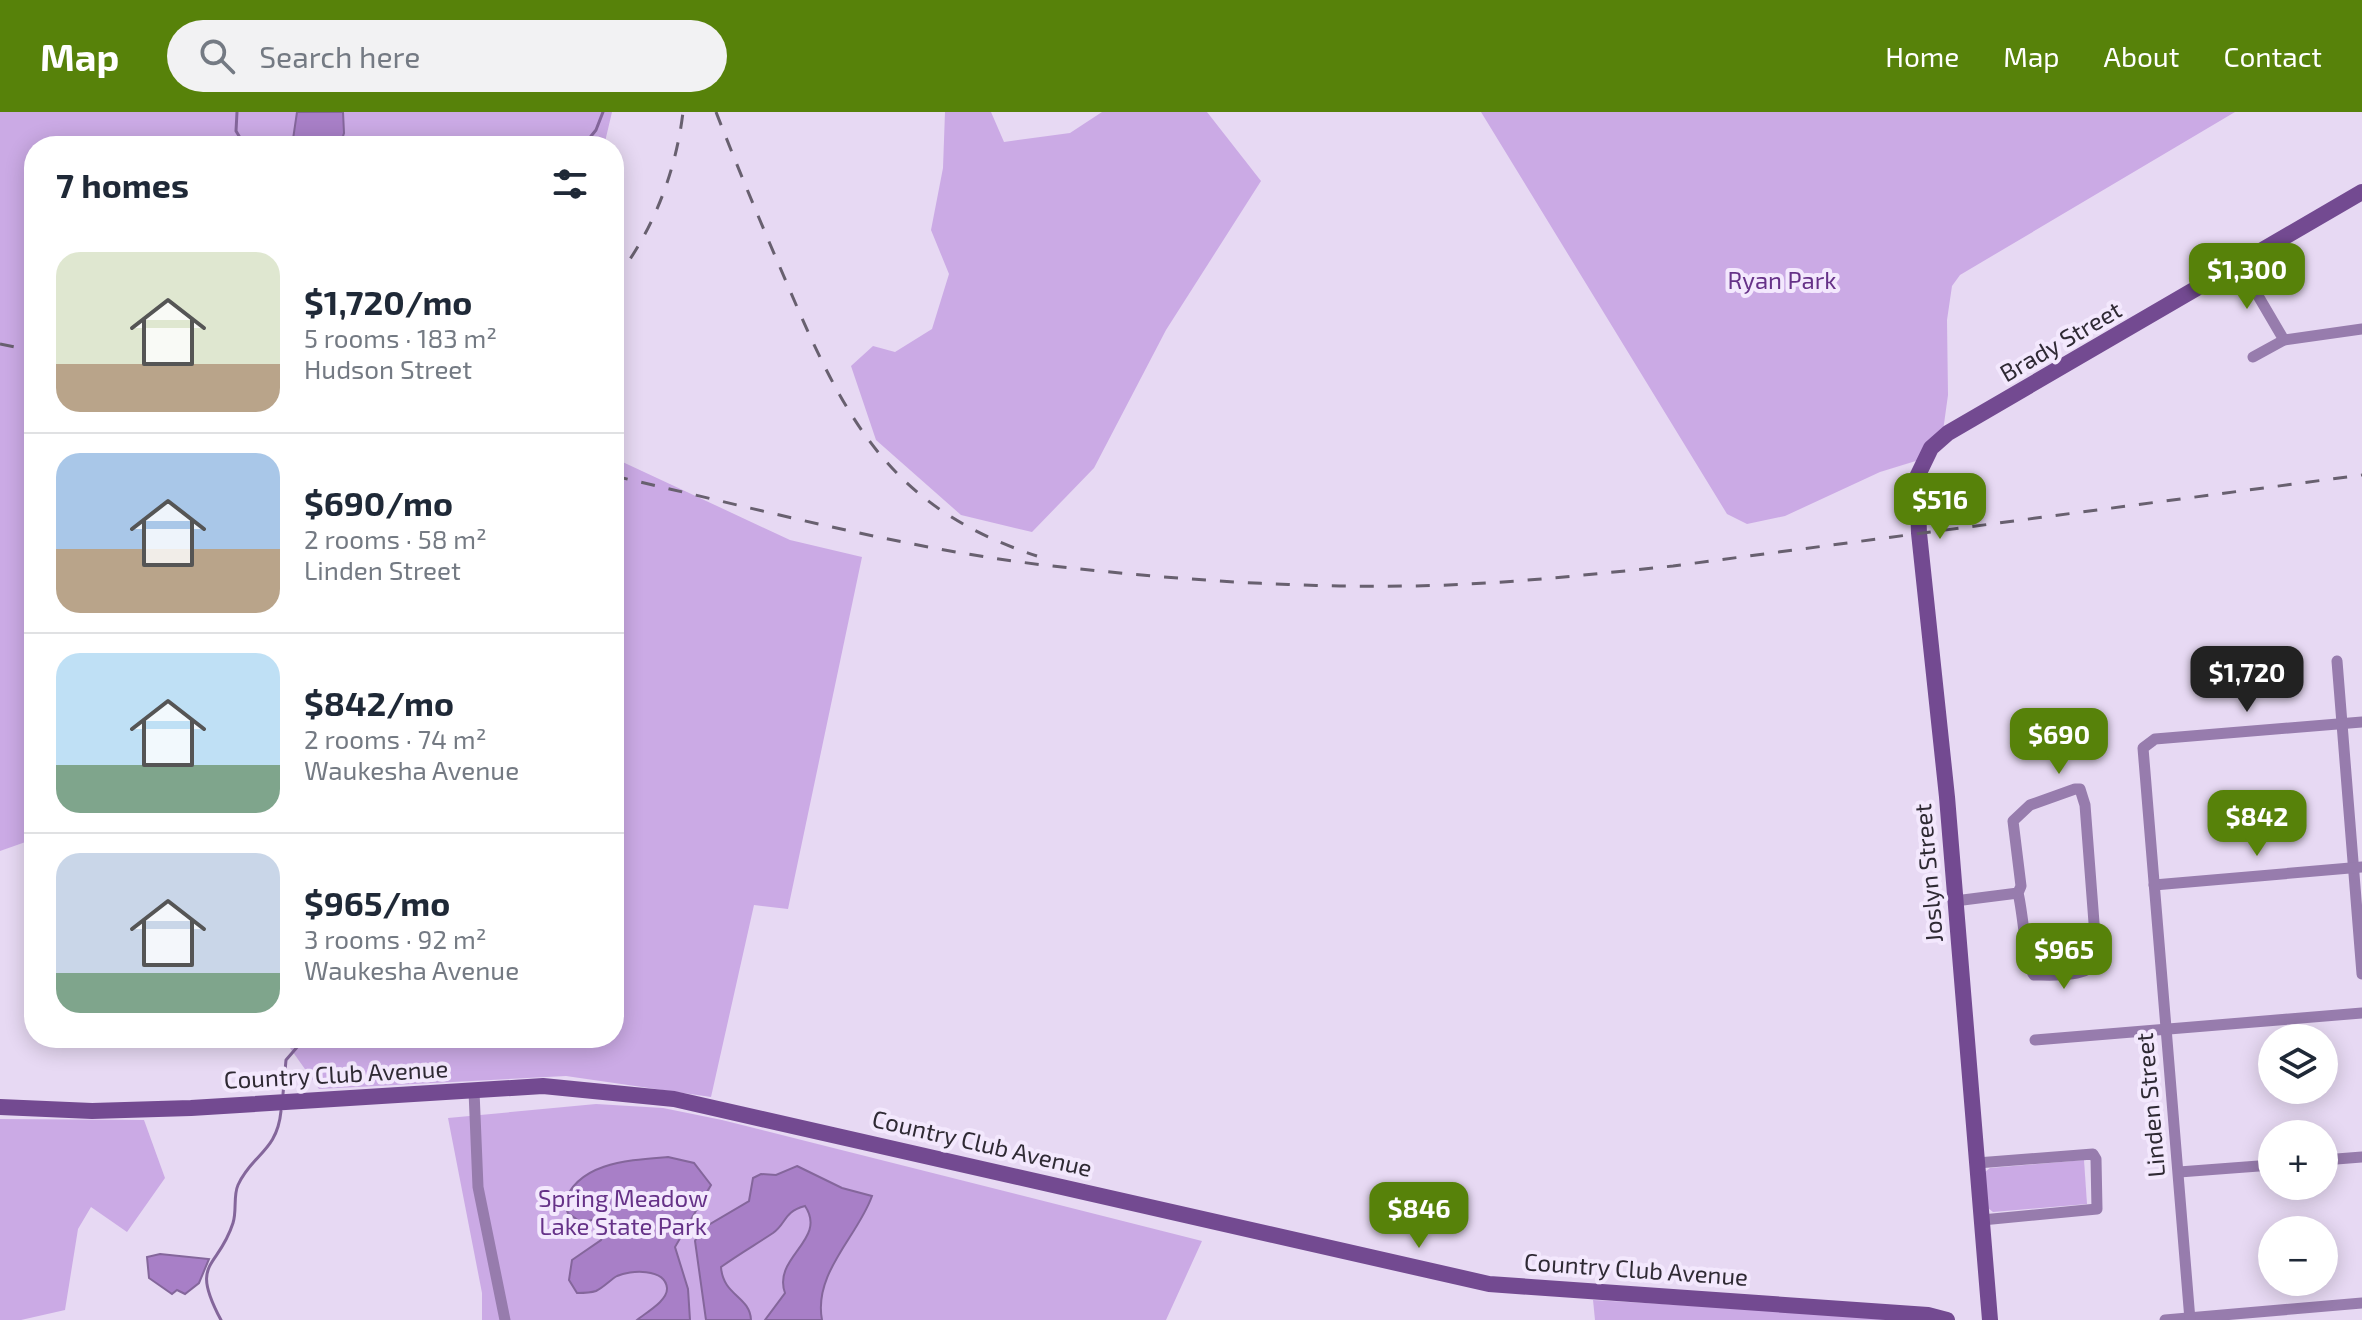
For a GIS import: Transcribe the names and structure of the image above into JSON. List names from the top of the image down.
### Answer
{
  "streets": {
    "street": [
      "Brady Street",
      "Joslyn Street",
      "Country Club Avenue",
      "Linden Street"
    ]
  },
  "crossings": [
    ["Brady Street", "Joslyn Street"]
  ],
  "parks": ["Ryan Park", "Spring Meadow Lake State Park"],
  "page": {
    "header": "Map",
    "search": "Search here",
    "nav": [
      "Home",
      "Map",
      "About",
      "Contact"
    ],
    "heading": "7 homes",
    "list": [
      {
        "name": "$1,720/mo",
        "note": "5 rooms · 183 m² · Hudson Street"
      },
      {
        "name": "$690/mo",
        "note": "2 rooms · 58 m² · Linden Street"
      },
      {
        "name": "$842/mo",
        "note": "2 rooms · 74 m² · Waukesha Avenue"
      },
      {
        "name": "$965/mo",
        "note": "3 rooms · 92 m² · Waukesha Avenue"
      }
    ],
    "price": [
      "$1,300",
      "$516",
      "$1,720",
      "$690",
      "$842",
      "$965",
      "$846"
    ],
    "map_buttons": ["+", "−"]
  }
}
